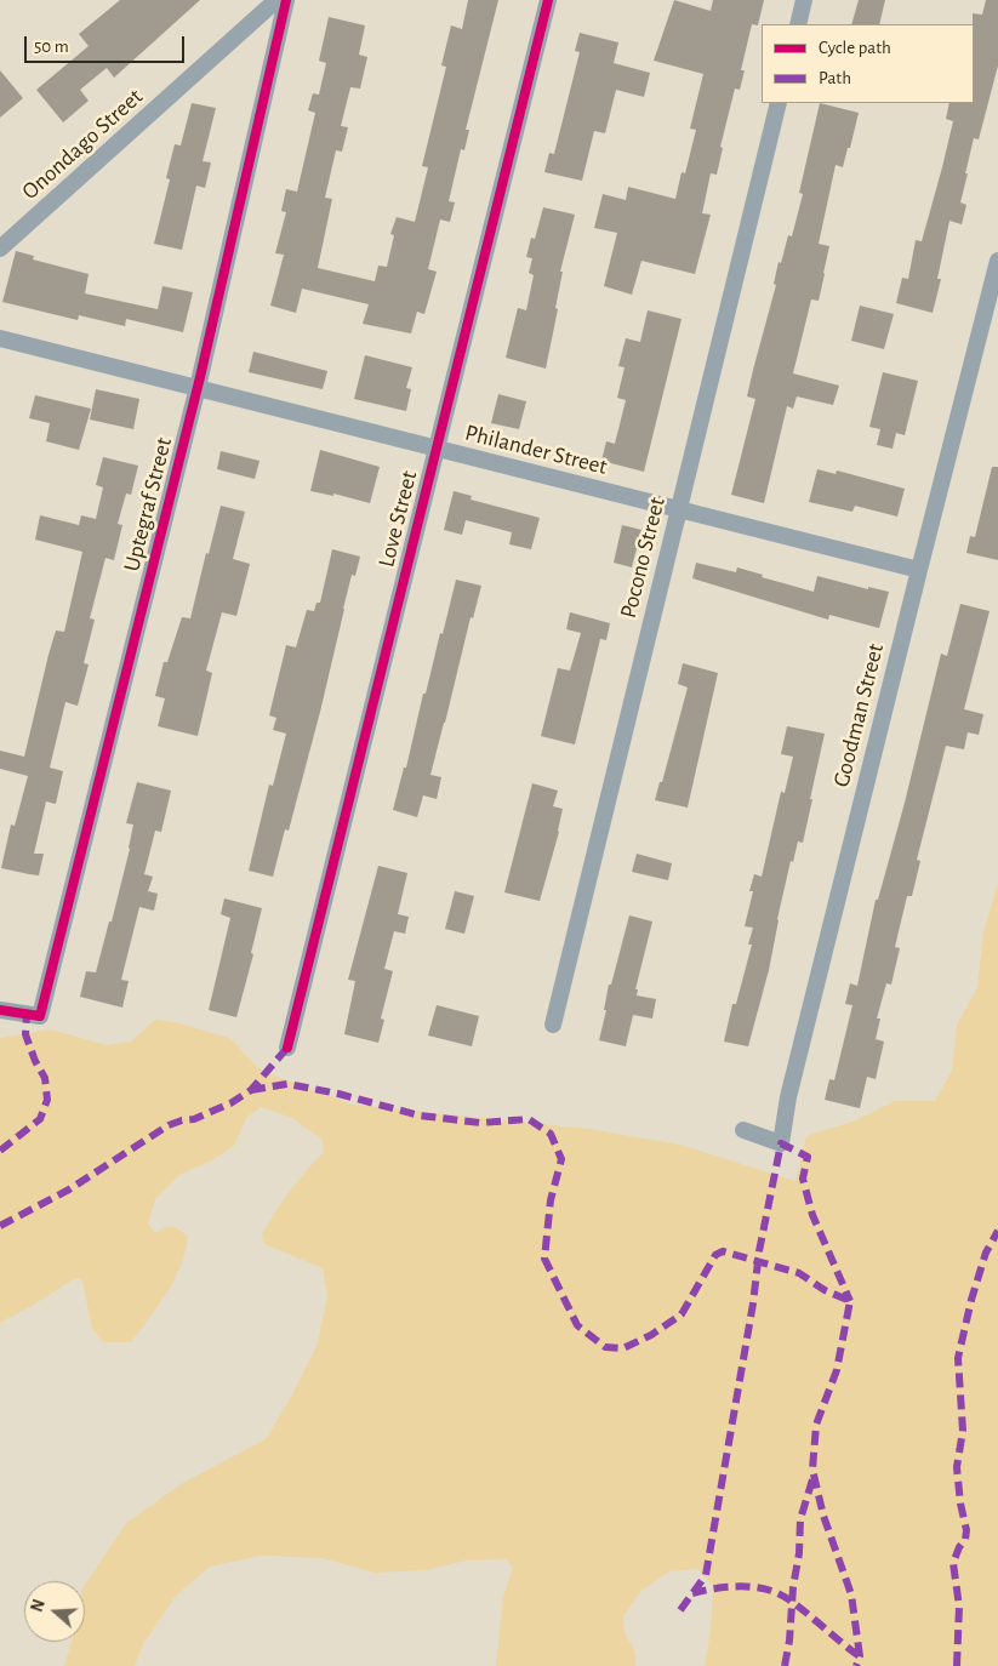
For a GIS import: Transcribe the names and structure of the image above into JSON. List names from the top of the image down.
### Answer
{
  "streets": {
    "street": [
      "Onondago Street",
      "Philander Street",
      "Uptegraf Street",
      "Love Street",
      "Pocono Street",
      "Goodman Street"
    ]
  },
  "crossings": [
    ["Philander Street", "Uptegraf Street"],
    ["Philander Street", "Love Street"],
    ["Philander Street", "Pocono Street"],
    ["Philander Street", "Goodman Street"]
  ],
  "legend": ["Cycle path", "Path"],
  "scale_bar": "50 m",
  "north": "left"
}
